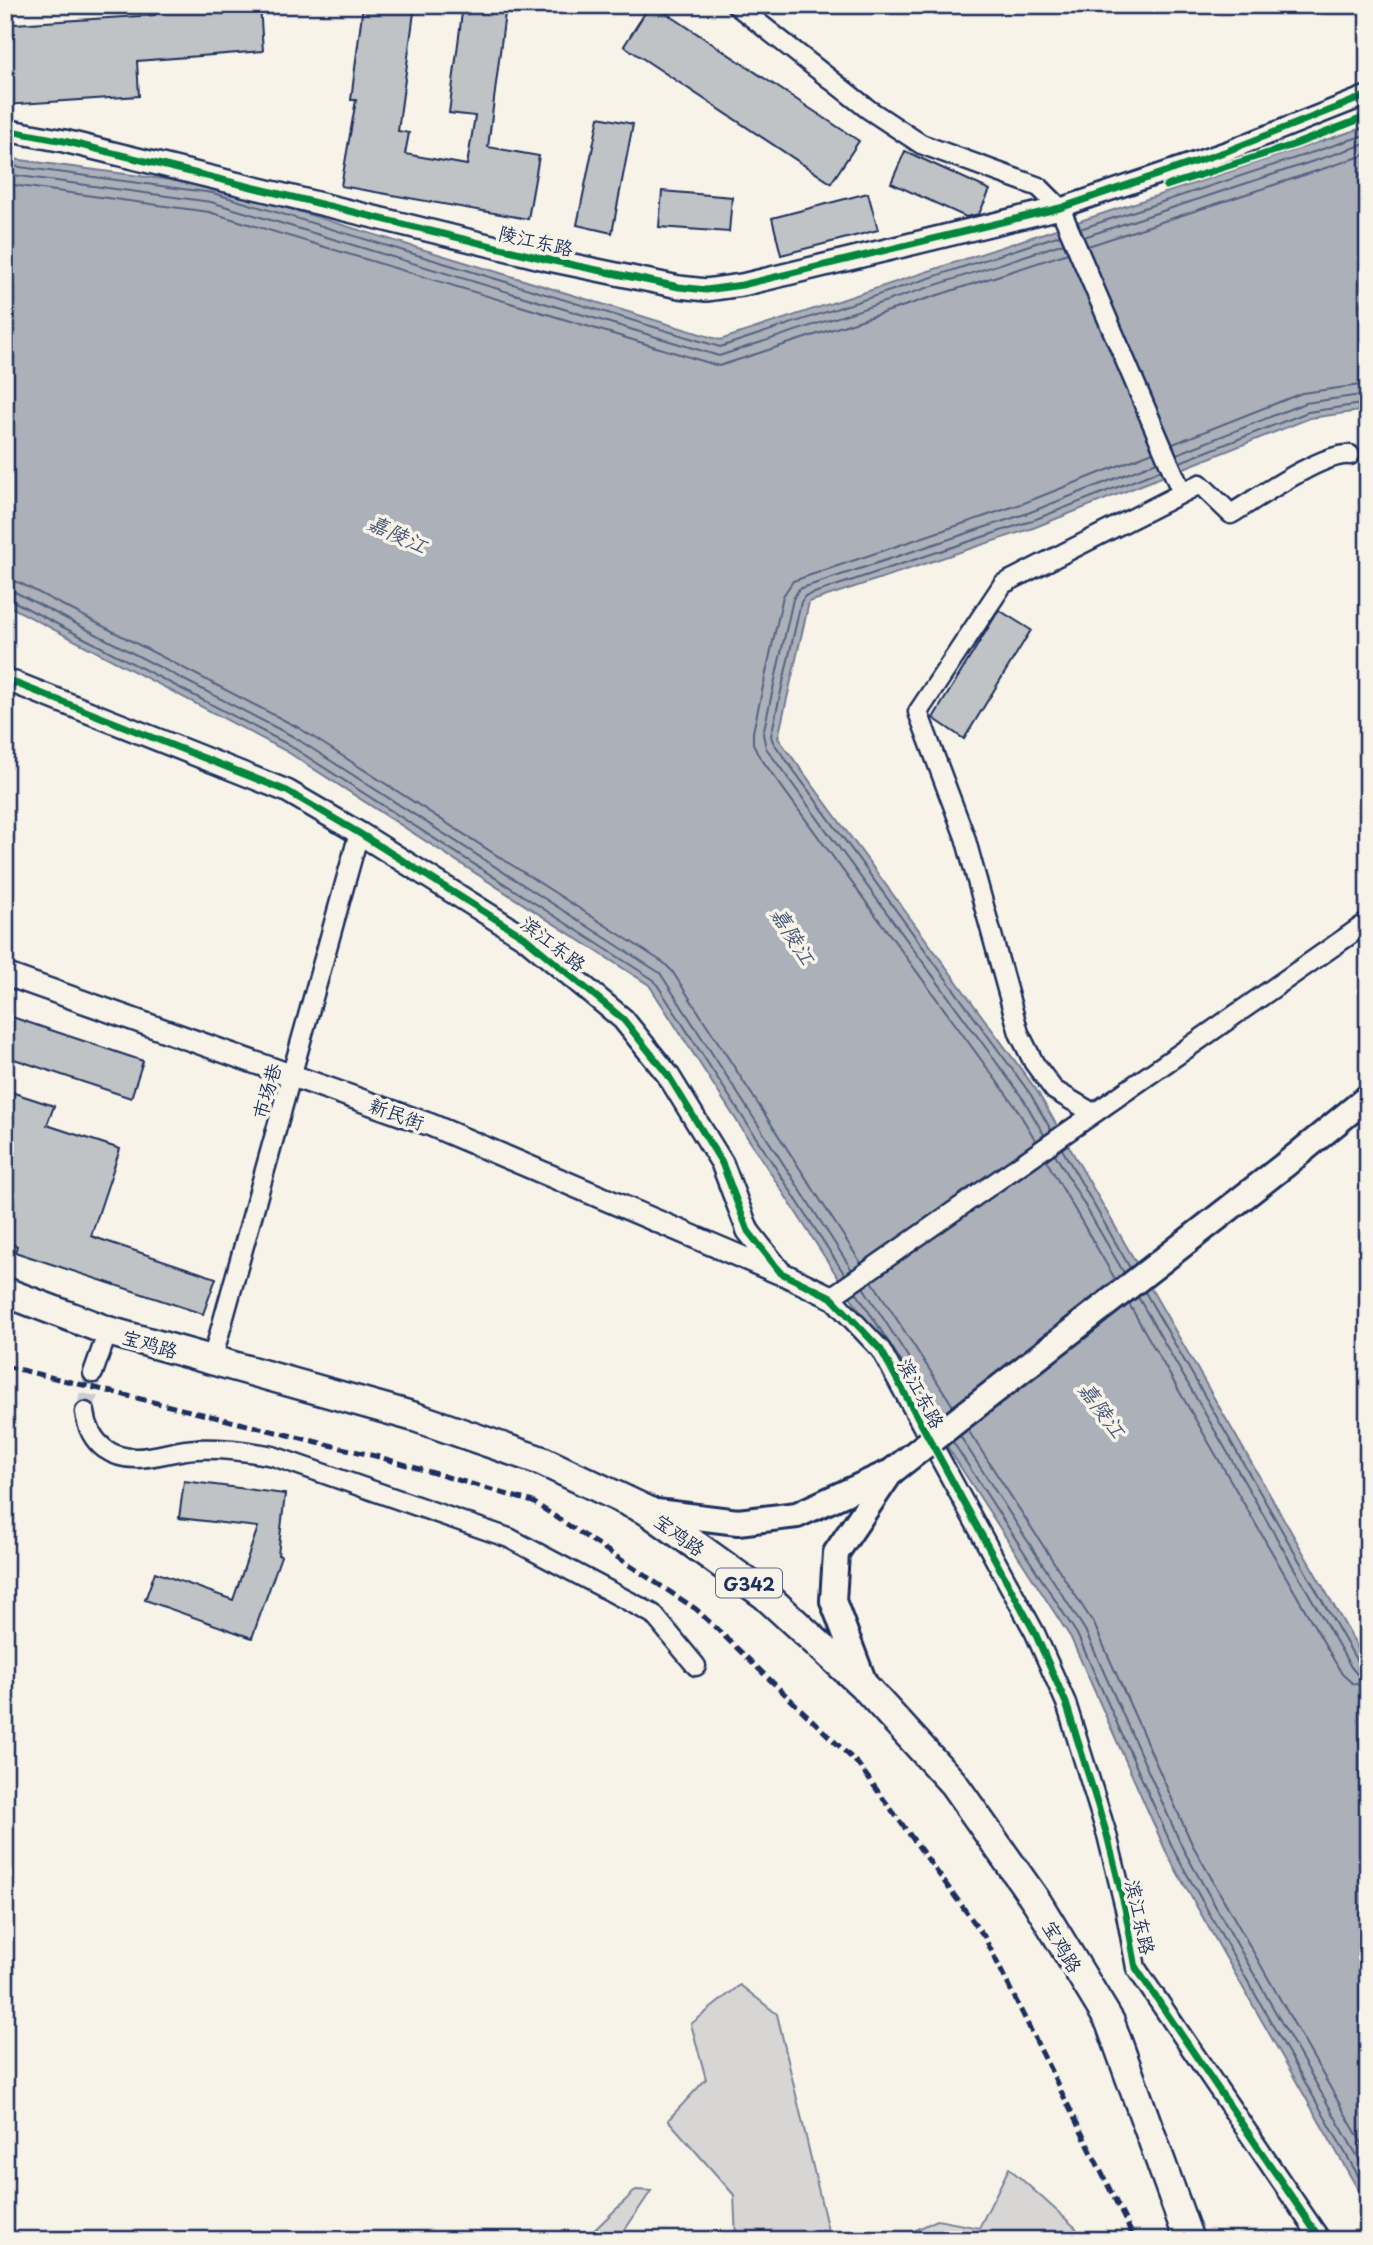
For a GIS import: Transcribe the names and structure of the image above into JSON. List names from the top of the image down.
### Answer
{
  "streets": {
    "highway": ["宝鸡路", "G342"],
    "street": [
      "陵江东路",
      "滨江东路",
      "市场巷",
      "新民街"
    ]
  },
  "crossings": [
    ["滨江东路", "市场巷"],
    ["滨江东路", "新民街"],
    ["市场巷", "新民街"],
    ["市场巷", "宝鸡路"]
  ],
  "water": ["嘉陵江"]
}
